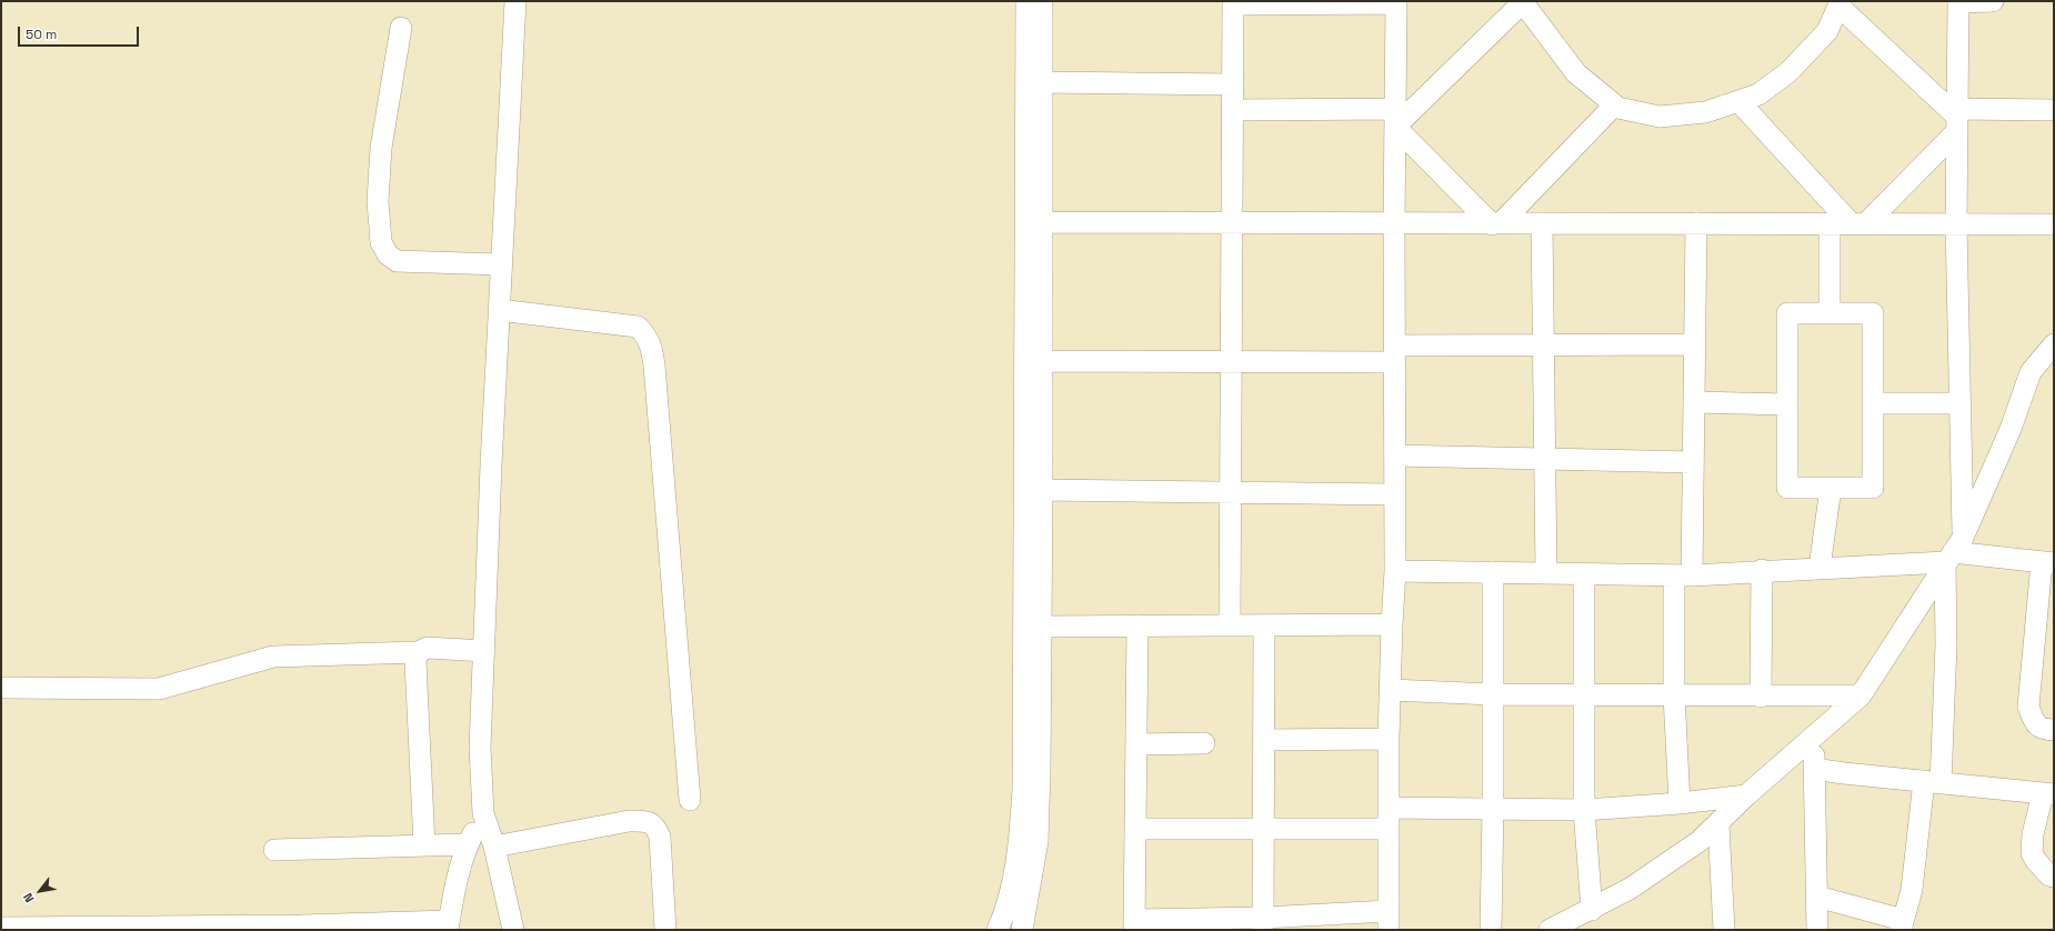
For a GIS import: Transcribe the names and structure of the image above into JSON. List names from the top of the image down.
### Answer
{
  "scale_bar": "50 m",
  "north": "bottom left"
}
